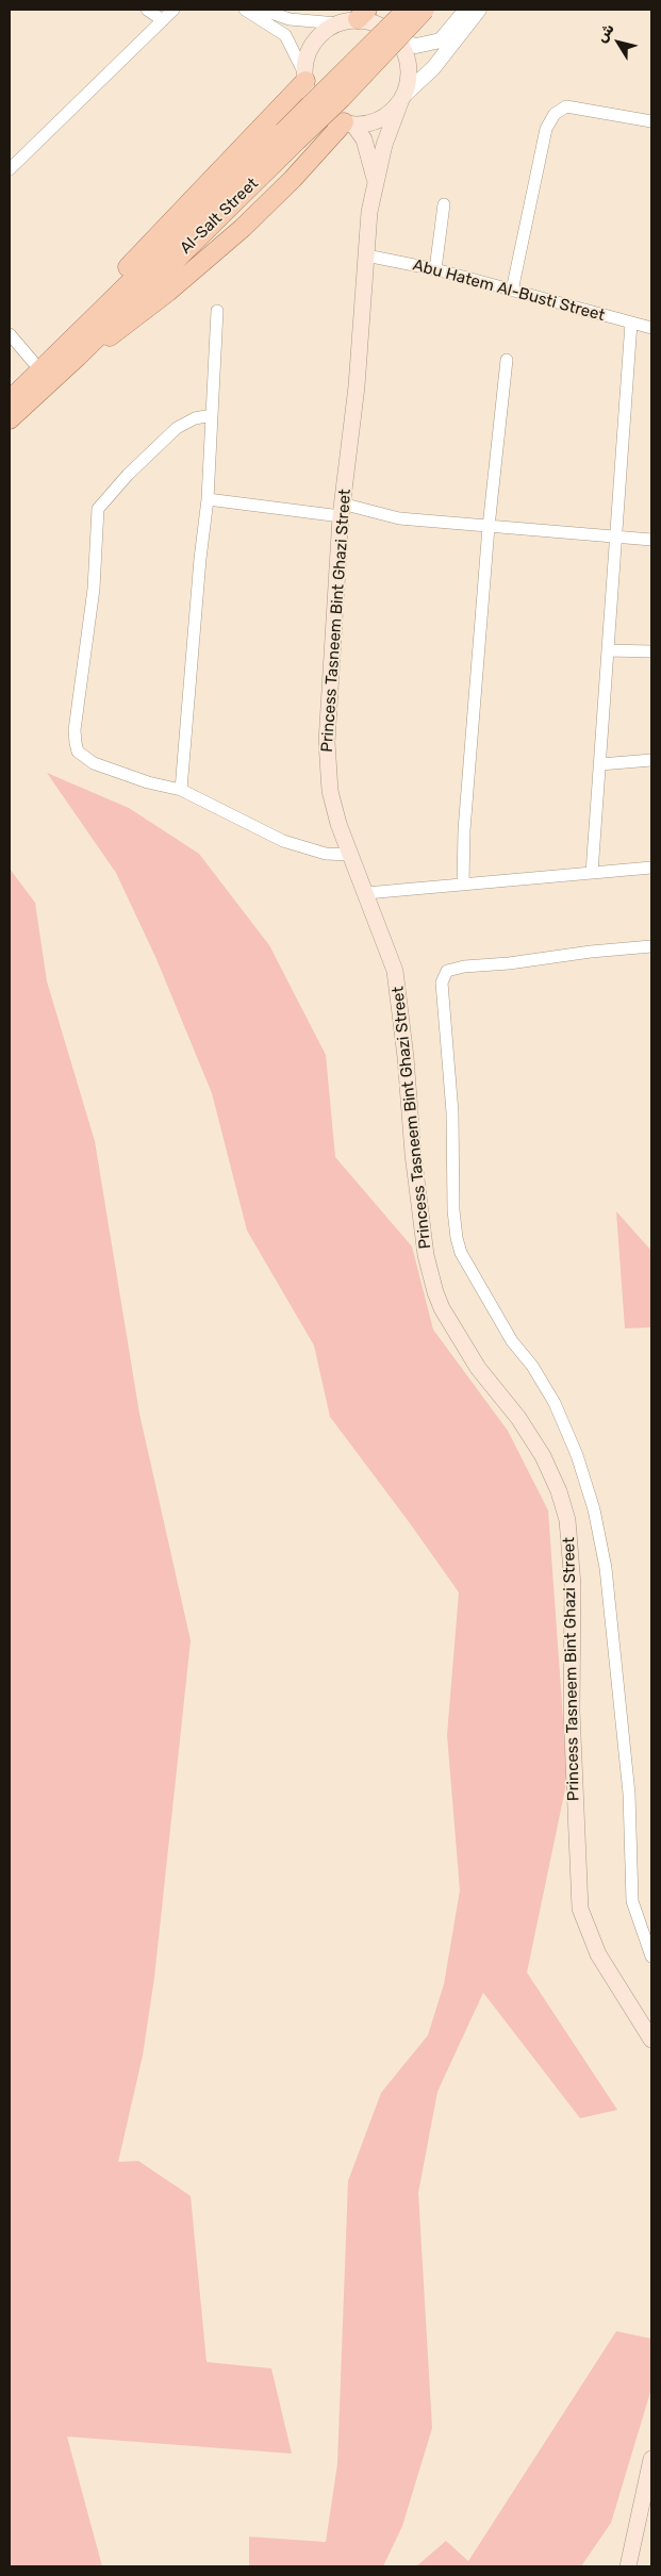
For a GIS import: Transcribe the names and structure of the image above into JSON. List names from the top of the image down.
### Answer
{
  "streets": {
    "main road": ["Al-Salt Street", "Princess Tasneem Bint Ghazi Street"],
    "street": ["Abu Hatem Al-Busti Street"]
  },
  "crossings": [
    ["Abu Hatem Al-Busti Street", "Princess Tasneem Bint Ghazi Street"]
  ],
  "north": "top left"
}
